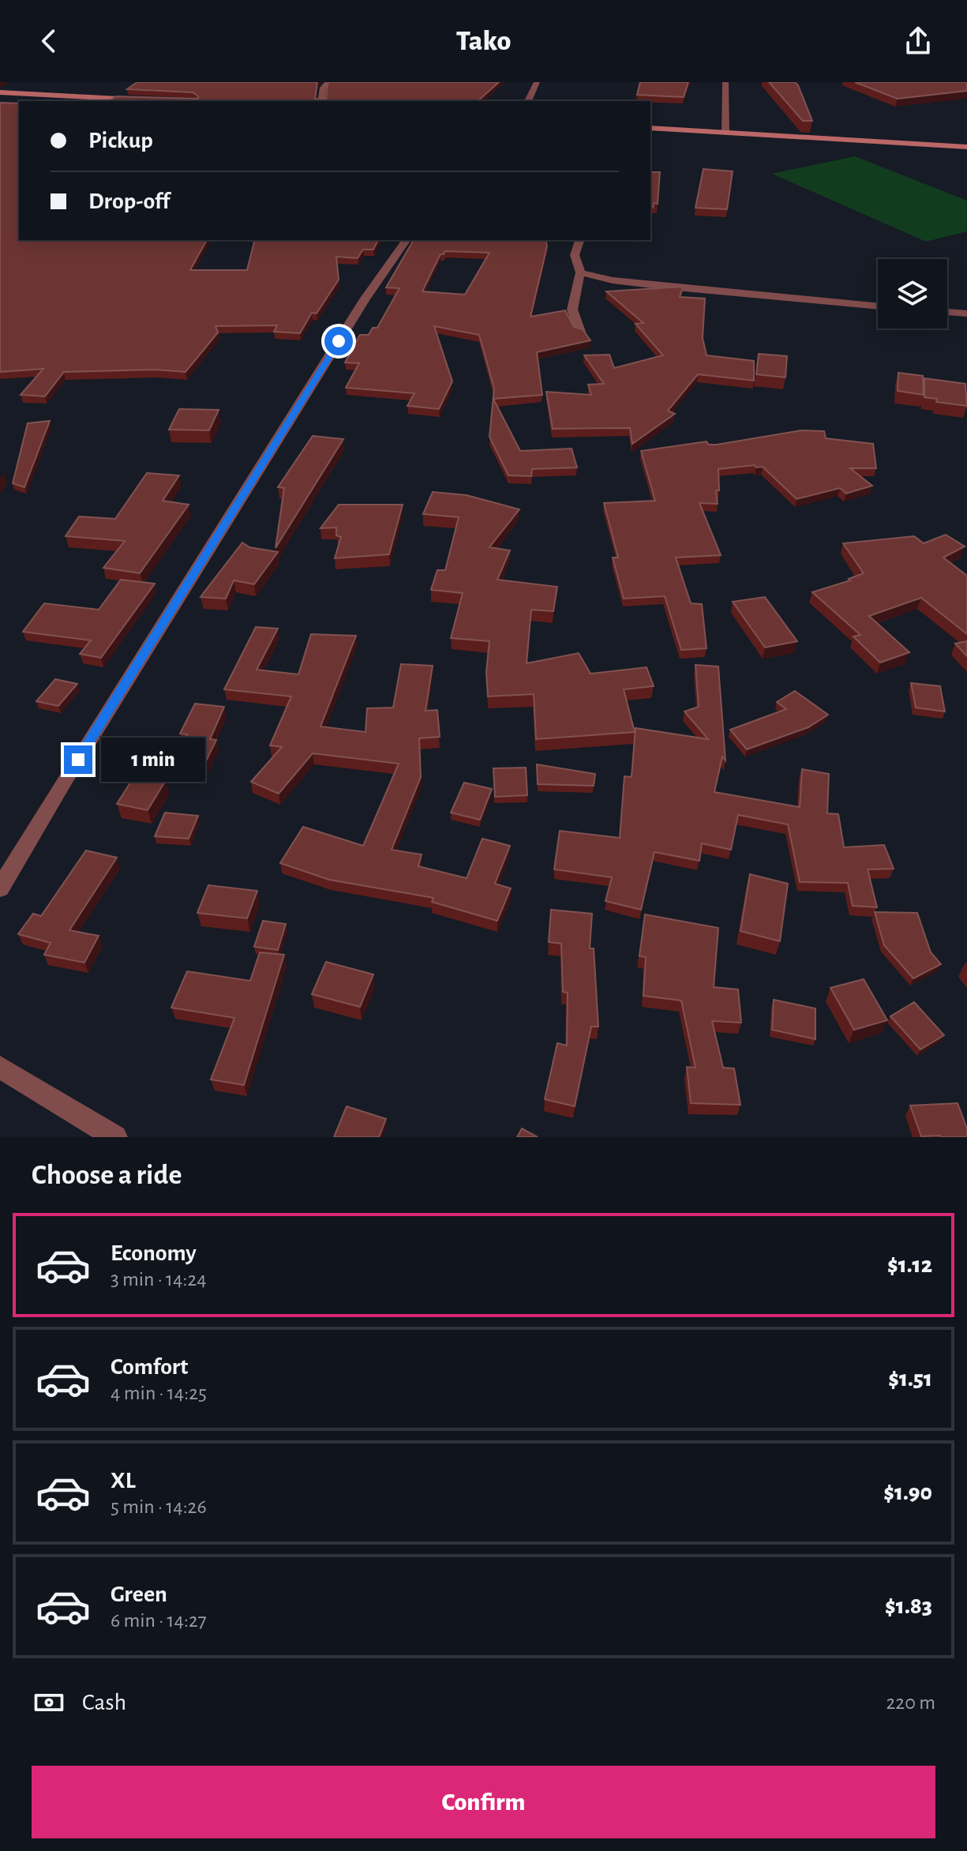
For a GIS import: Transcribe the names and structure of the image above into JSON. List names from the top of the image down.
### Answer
{
  "page": {
    "header": "Tako",
    "banner": ["Pickup", "Drop-off"],
    "bubble": "1 min",
    "heading": "Choose a ride",
    "list": [
      {
        "name": "Economy",
        "note": "3 min · 14:24",
        "value": "$1.12"
      },
      {
        "name": "Comfort",
        "note": "4 min · 14:25",
        "value": "$1.51"
      },
      {
        "name": "XL",
        "note": "5 min · 14:26",
        "value": "$1.90"
      },
      {
        "name": "Green",
        "note": "6 min · 14:27",
        "value": "$1.83"
      }
    ],
    "pay": ["Cash", "220 m"],
    "buttons": "Confirm"
  }
}
